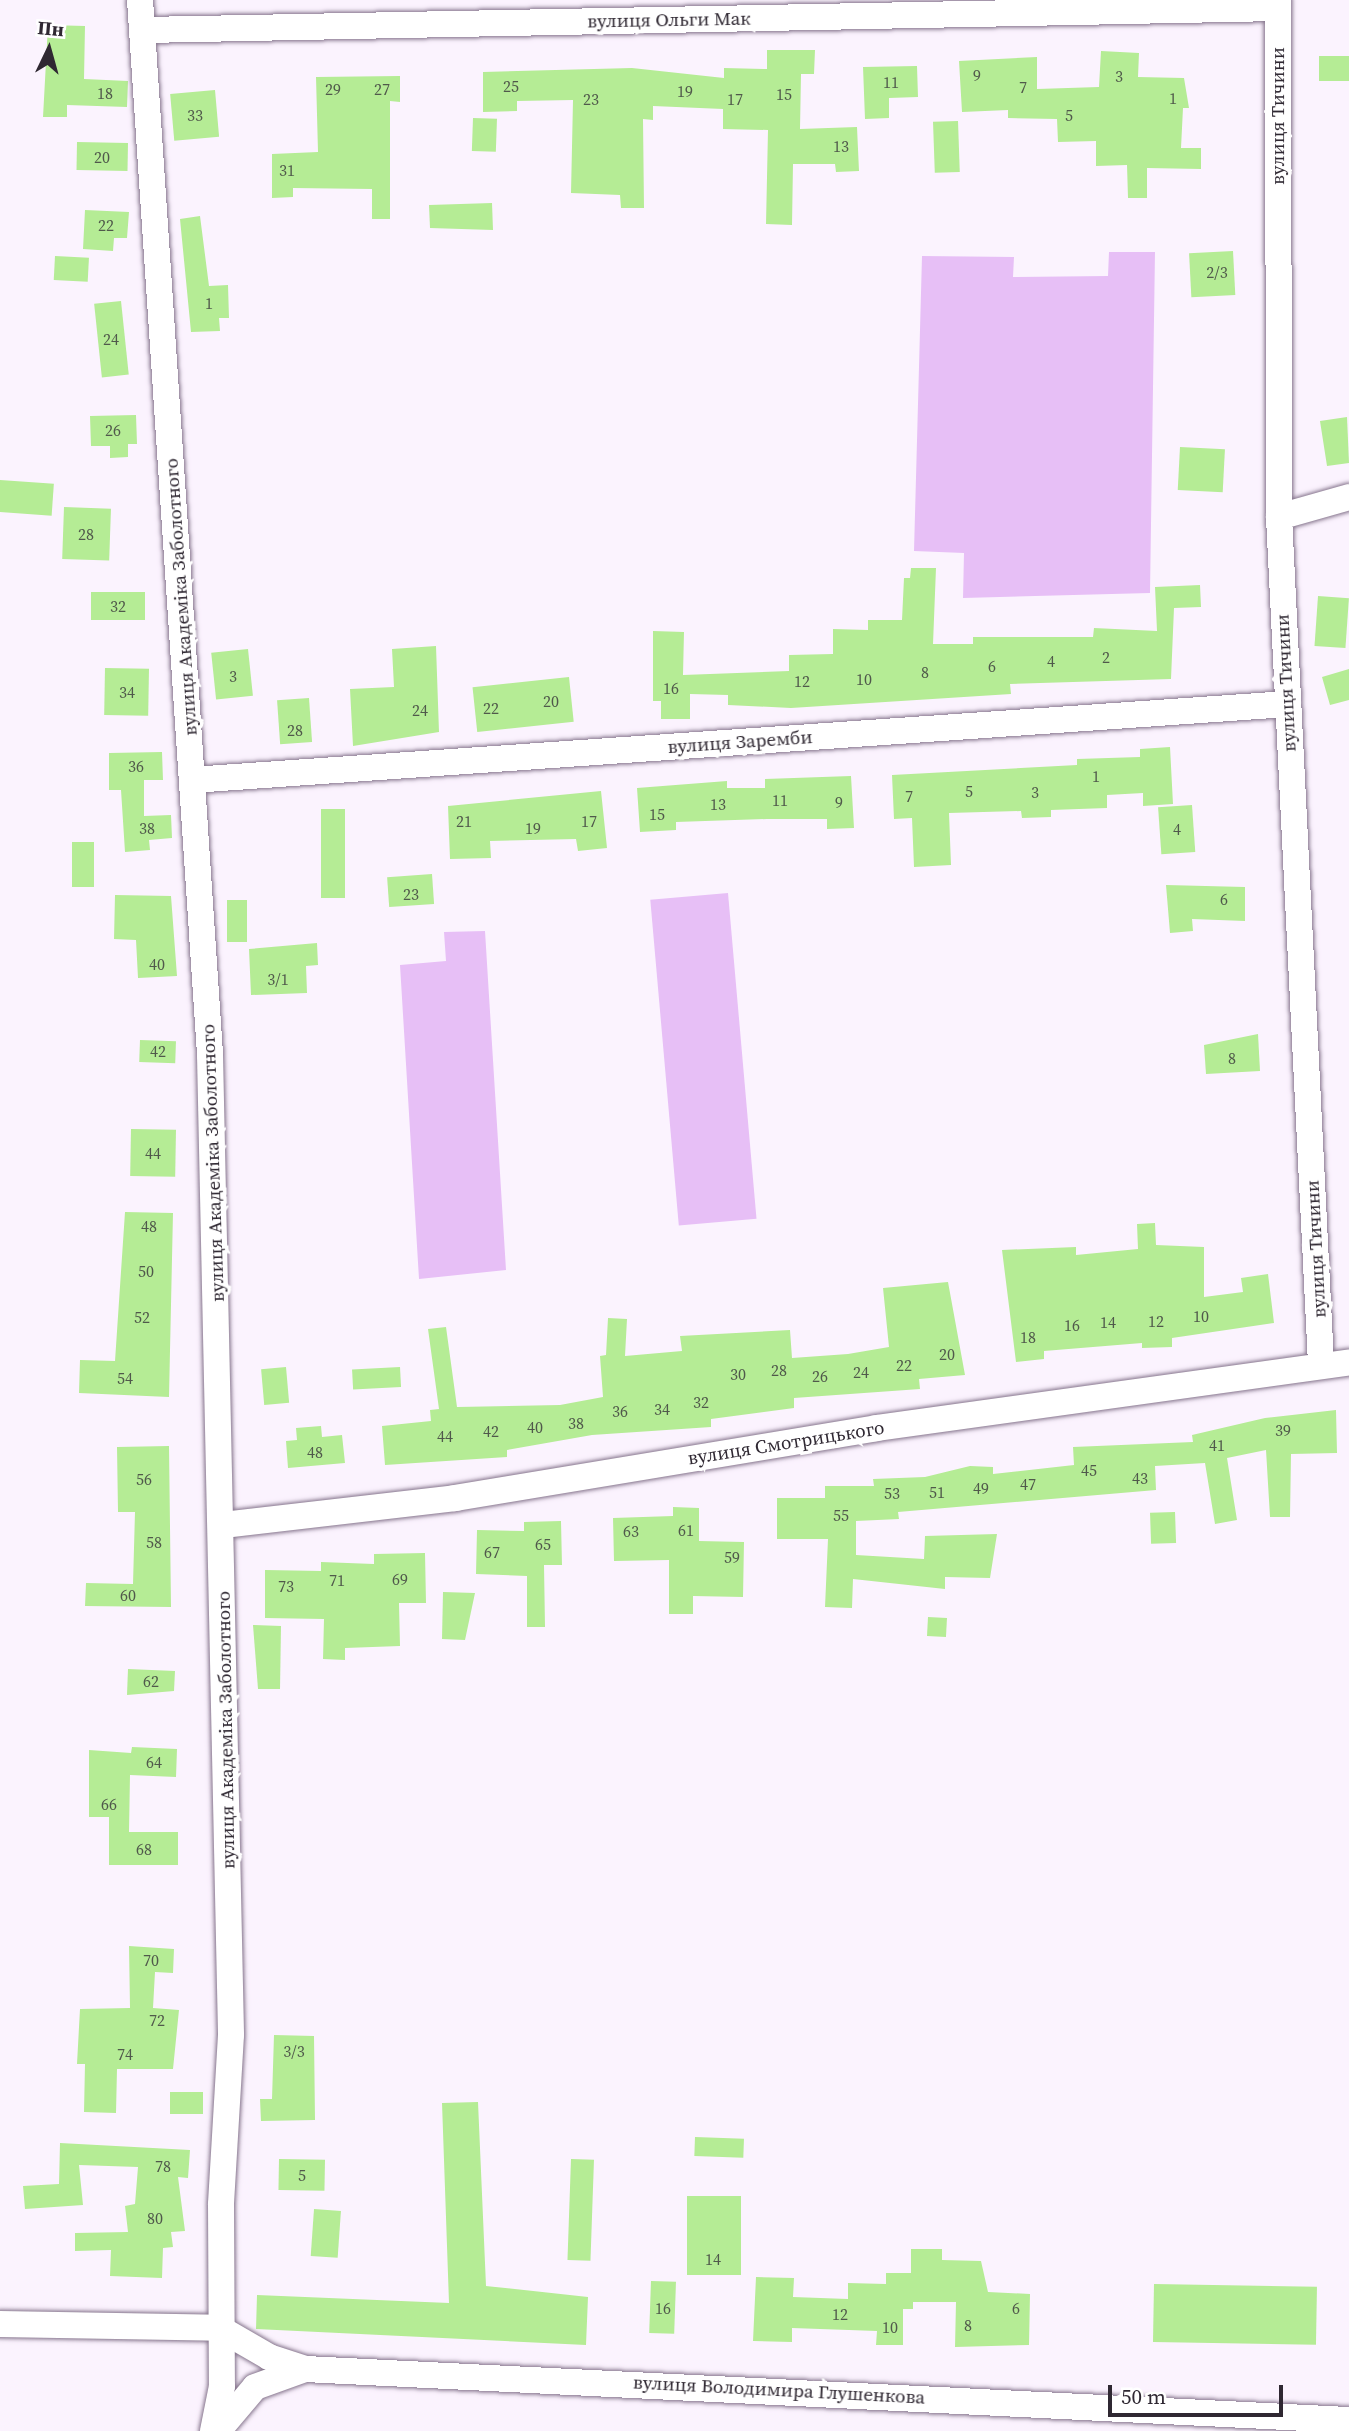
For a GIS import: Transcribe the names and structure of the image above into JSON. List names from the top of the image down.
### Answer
{
  "streets": {
    "street": [
      "вулиця Ольги Мак",
      "вулиця Тичини",
      "вулиця Академіка Заболотного",
      "вулиця Заремби",
      "вулиця Смотрицького",
      "вулиця Володимира Глушенкова"
    ]
  },
  "crossings": [
    ["вулиця Ольги Мак", "вулиця Тичини"],
    ["вулиця Ольги Мак", "вулиця Академіка Заболотного"],
    ["вулиця Тичини", "вулиця Заремби"],
    ["вулиця Тичини", "вулиця Смотрицького"],
    ["вулиця Академіка Заболотного", "вулиця Заремби"],
    ["вулиця Академіка Заболотного", "вулиця Смотрицького"],
    ["вулиця Академіка Заболотного", "вулиця Володимира Глушенкова"]
  ],
  "house_numbers": [
    "9",
    "3",
    "11",
    "25",
    "7",
    "29",
    "27",
    "19",
    "18",
    "15",
    "1",
    "23",
    "17",
    "33",
    "5",
    "13",
    "20",
    "31",
    "22",
    "2/3",
    "1",
    "24",
    "26",
    "28",
    "32",
    "2",
    "4",
    "6",
    "8",
    "3",
    "10",
    "12",
    "16",
    "34",
    "20",
    "22",
    "24",
    "28",
    "36",
    "1",
    "5",
    "3",
    "7",
    "11",
    "9",
    "13",
    "15",
    "21",
    "17",
    "38",
    "19",
    "4",
    "23",
    "6",
    "40",
    "3/1",
    "42",
    "8",
    "44",
    "48",
    "50",
    "10",
    "52",
    "12",
    "14",
    "16",
    "18",
    "20",
    "22",
    "28",
    "24",
    "30",
    "26",
    "54",
    "32",
    "34",
    "36",
    "38",
    "40",
    "39",
    "42",
    "44",
    "41",
    "48",
    "45",
    "43",
    "56",
    "47",
    "49",
    "51",
    "53",
    "55",
    "61",
    "63",
    "58",
    "65",
    "67",
    "59",
    "69",
    "71",
    "73",
    "60",
    "62",
    "64",
    "66",
    "68",
    "70",
    "72",
    "3/3",
    "74",
    "78",
    "5",
    "80",
    "14",
    "16",
    "6",
    "12",
    "8",
    "10"
  ],
  "scale_bar": "50 m",
  "north": "top"
}
